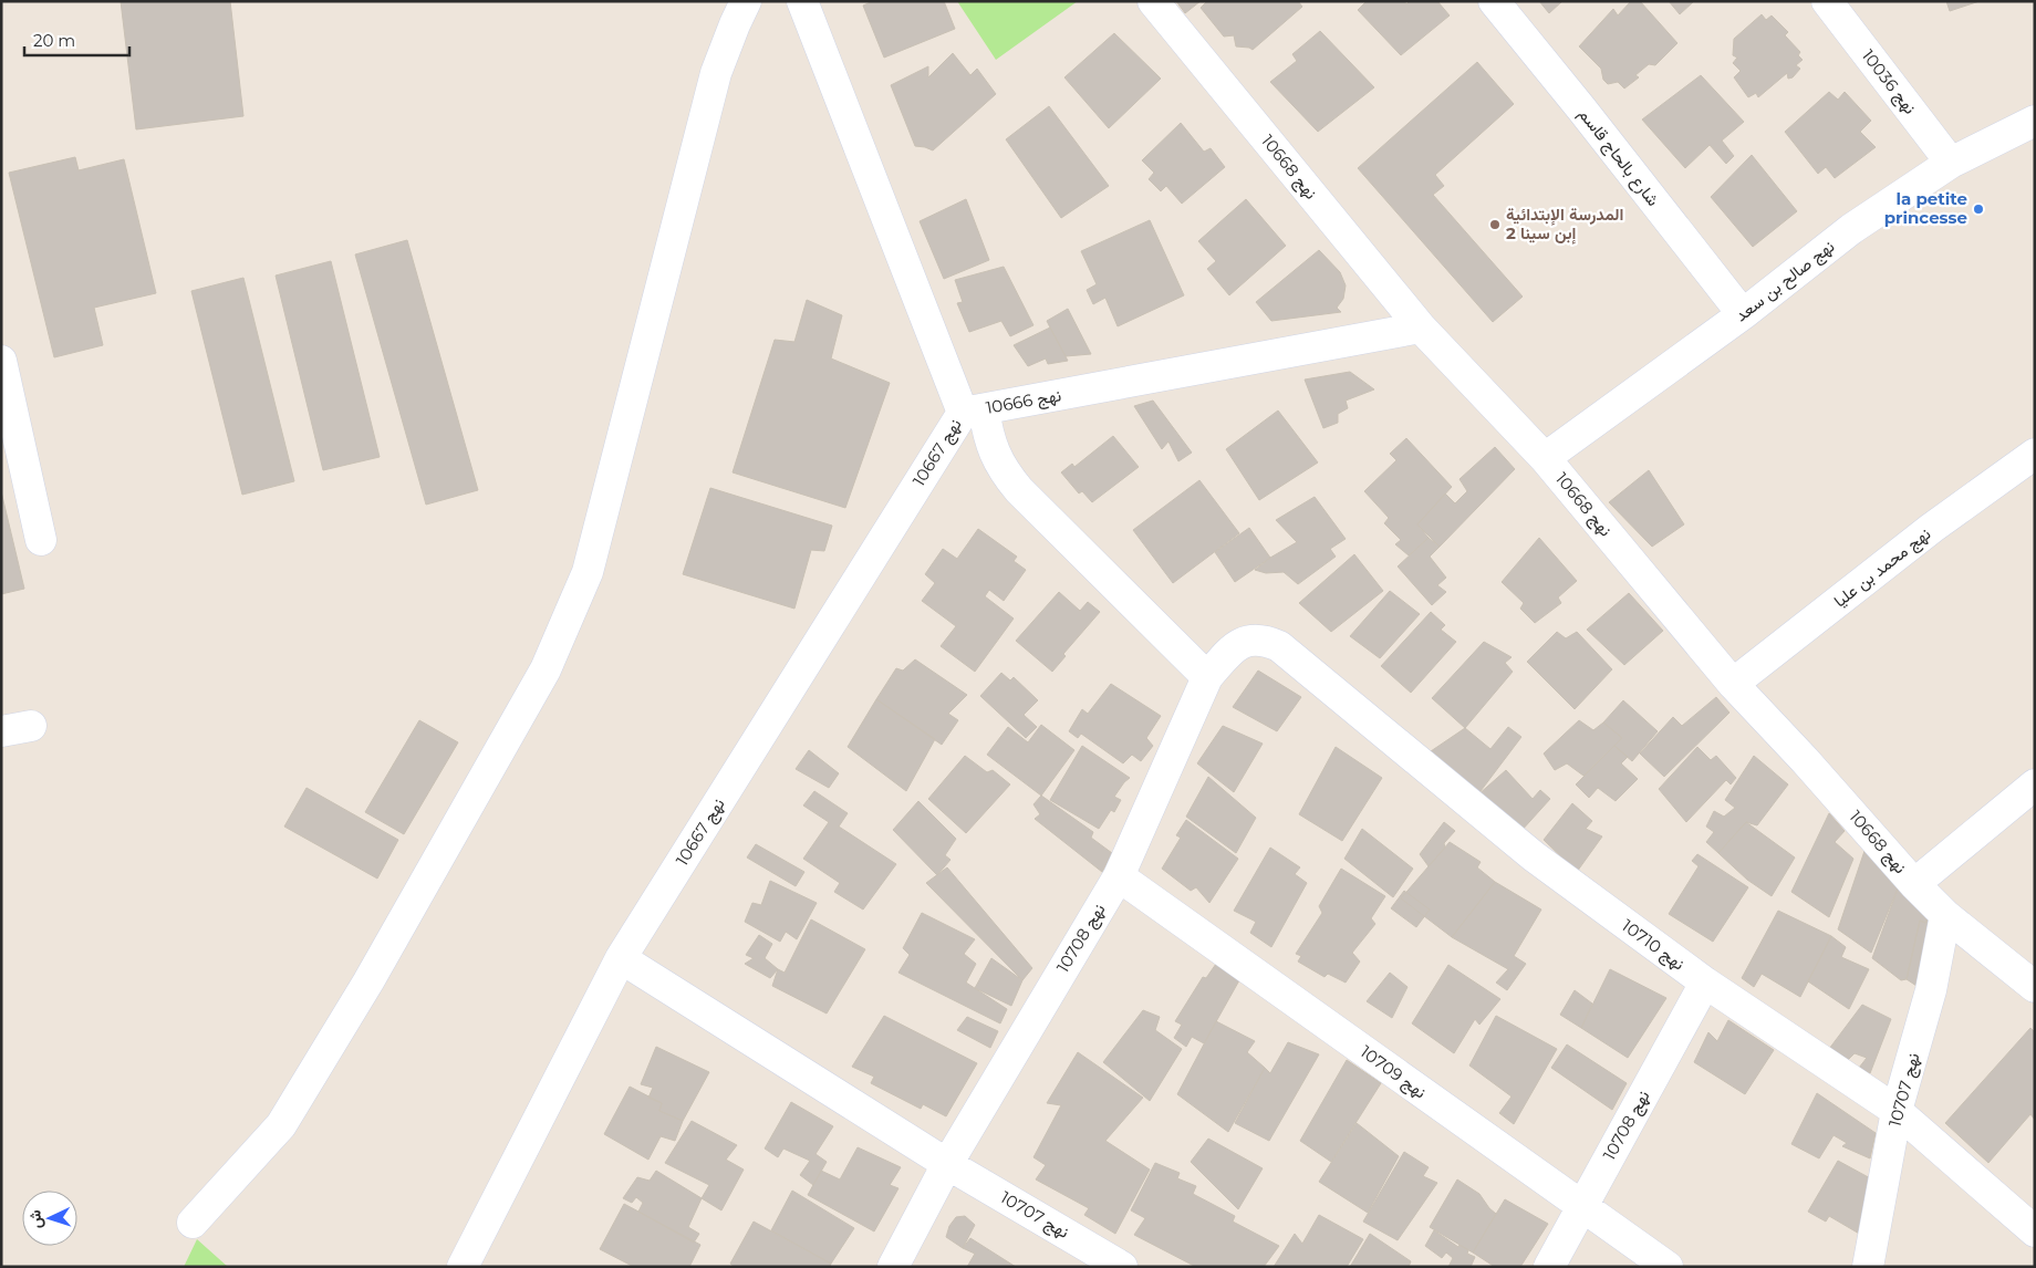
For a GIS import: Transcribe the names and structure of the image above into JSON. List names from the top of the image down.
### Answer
{
  "streets": {
    "street": [
      "نهج 10036",
      "شارع بالحاج قاسم",
      "نهج 10668",
      "نهج صالح بن سعد",
      "نهج 10666",
      "نهج 10667",
      "نهج محمد بن عليا",
      "نهج 10708",
      "نهج 10710",
      "نهج 10709",
      "نهج 10707"
    ]
  },
  "crossings": [
    ["نهج 10036", "نهج صالح بن سعد"],
    ["شارع بالحاج قاسم", "نهج صالح بن سعد"],
    ["نهج 10668", "نهج صالح بن سعد"],
    ["نهج 10668", "نهج 10666"],
    ["نهج 10668", "نهج محمد بن عليا"],
    ["نهج 10668", "نهج 10707"],
    ["نهج 10666", "نهج 10667"],
    ["نهج 10667", "نهج 10708"],
    ["نهج 10667", "نهج 10707"],
    ["نهج 10708", "نهج 10710"],
    ["نهج 10708", "نهج 10709"],
    ["نهج 10708", "نهج 10707"],
    ["نهج 10710", "نهج 10707"]
  ],
  "places": ["la petite princesse", "المدرسة الإبتدائية إبن سينا 2"],
  "scale_bar": "20 m",
  "north": "left"
}
